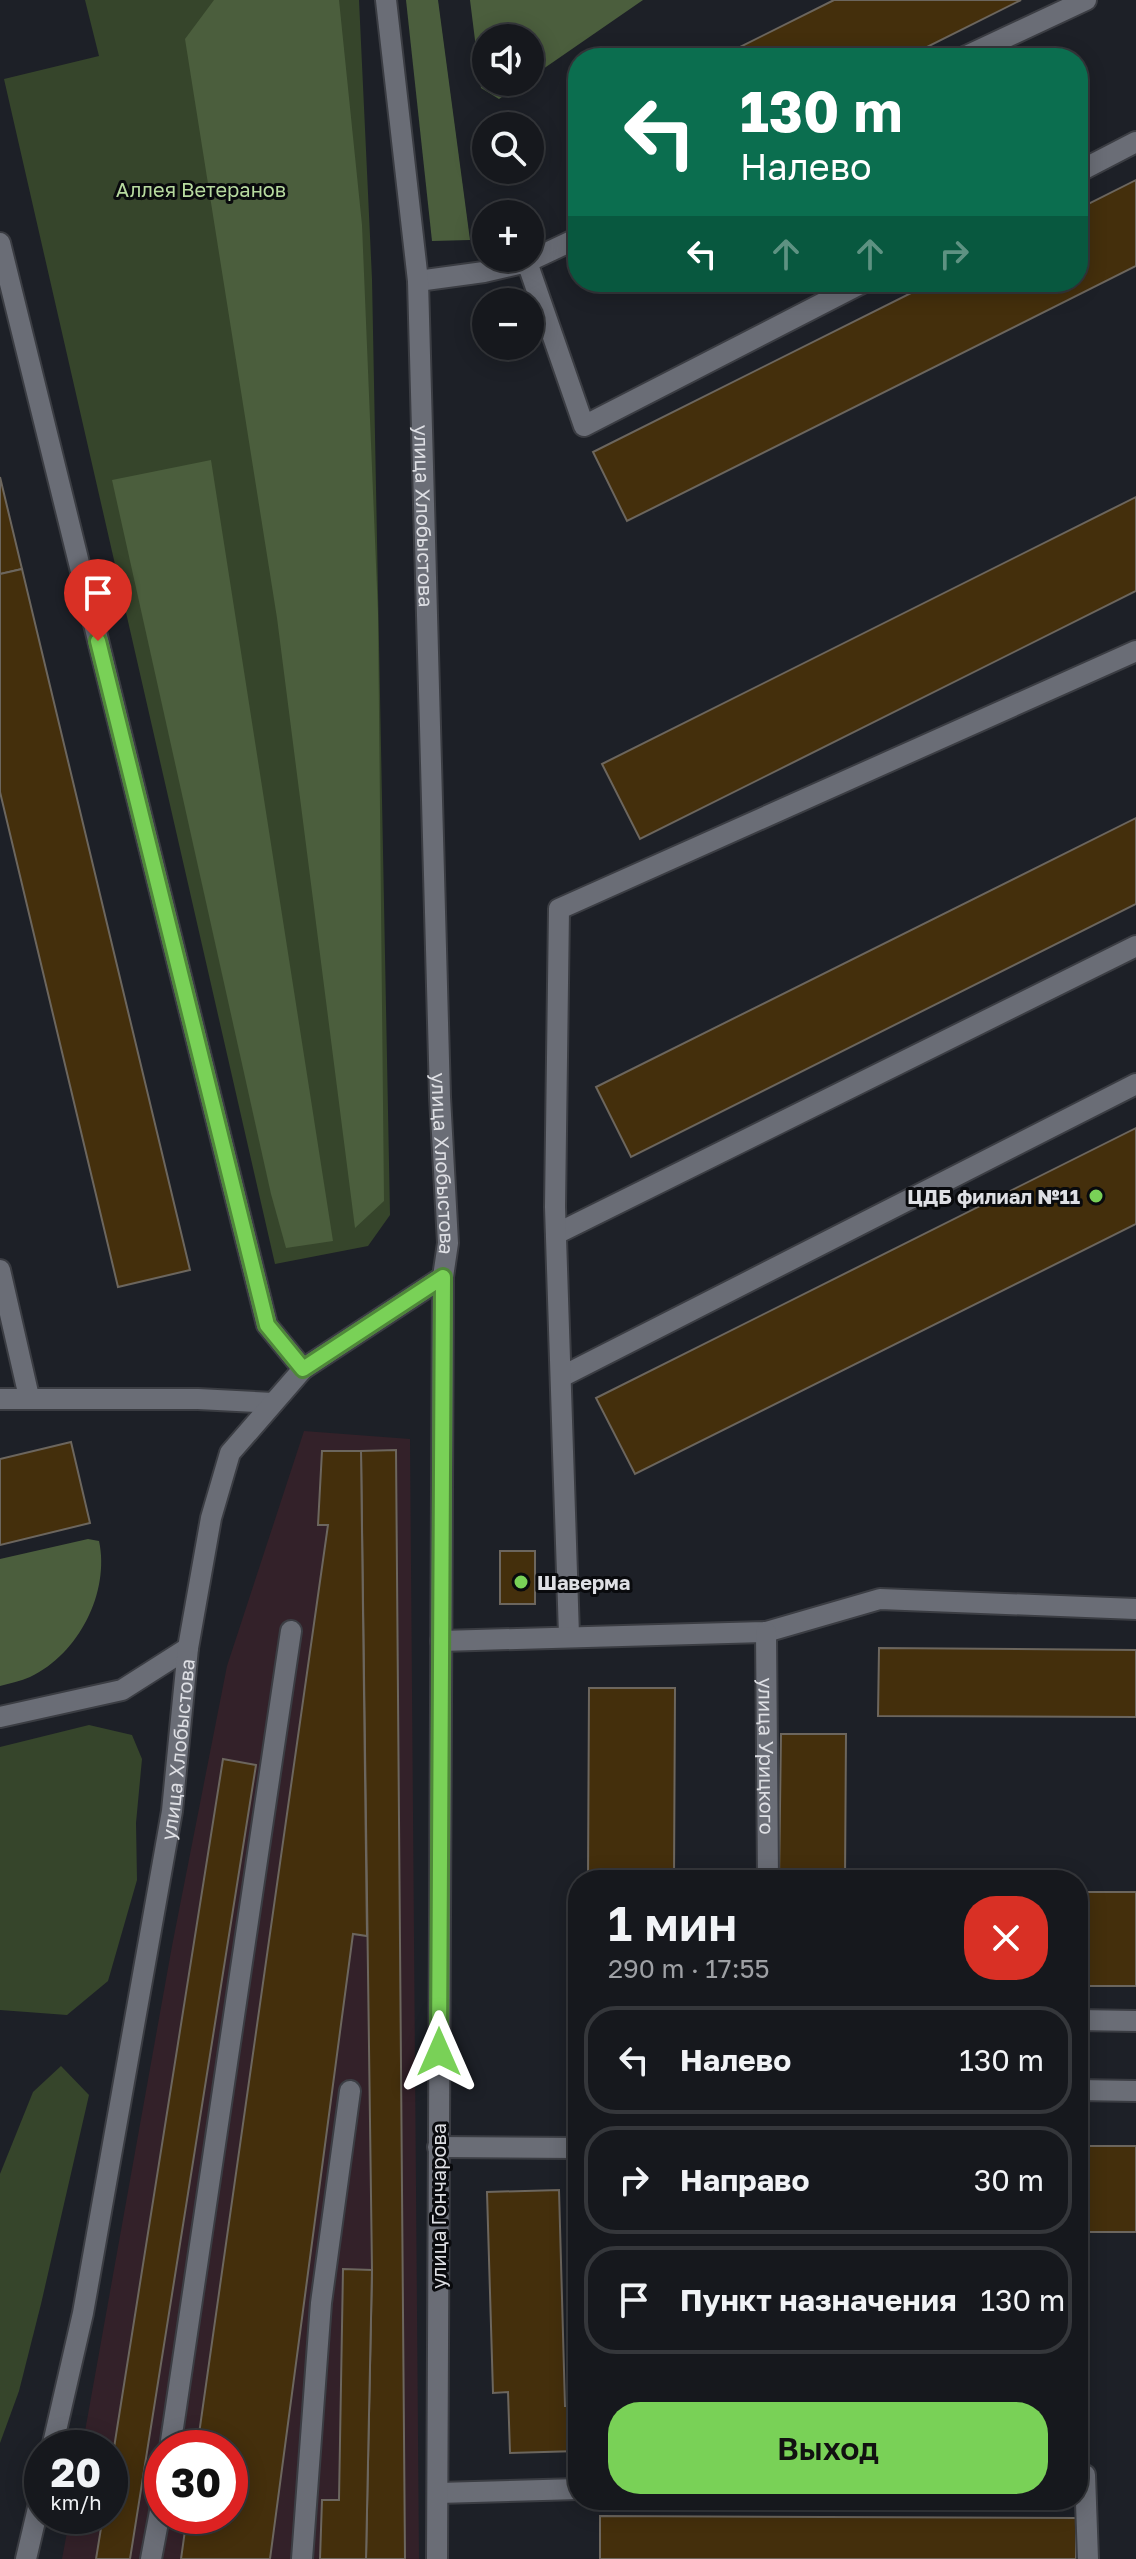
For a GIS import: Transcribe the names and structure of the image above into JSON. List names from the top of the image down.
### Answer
{
  "streets": {
    "street": ["улица Хлобыстова", "улица Урицкого", "улица Гончарова"]
  },
  "crossings": [
    ["улица Хлобыстова", "улица Гончарова"]
  ],
  "parks": ["Аллея Ветеранов"],
  "places": ["ЦДБ филиал №11", "Шаверма"],
  "page": {
    "map_buttons": ["+", "−"],
    "turn": ["130 m", "Налево"],
    "heading": ["1 мин", "290 m · 17:55"],
    "list": [
      {
        "name": "Налево",
        "value": "130 m"
      },
      {
        "name": "Направо",
        "value": "30 m"
      },
      {
        "name": "Пункт назначения",
        "value": "130 m"
      }
    ],
    "buttons": "Выход",
    "speed": "20 km/h",
    "limit": "30"
  }
}
